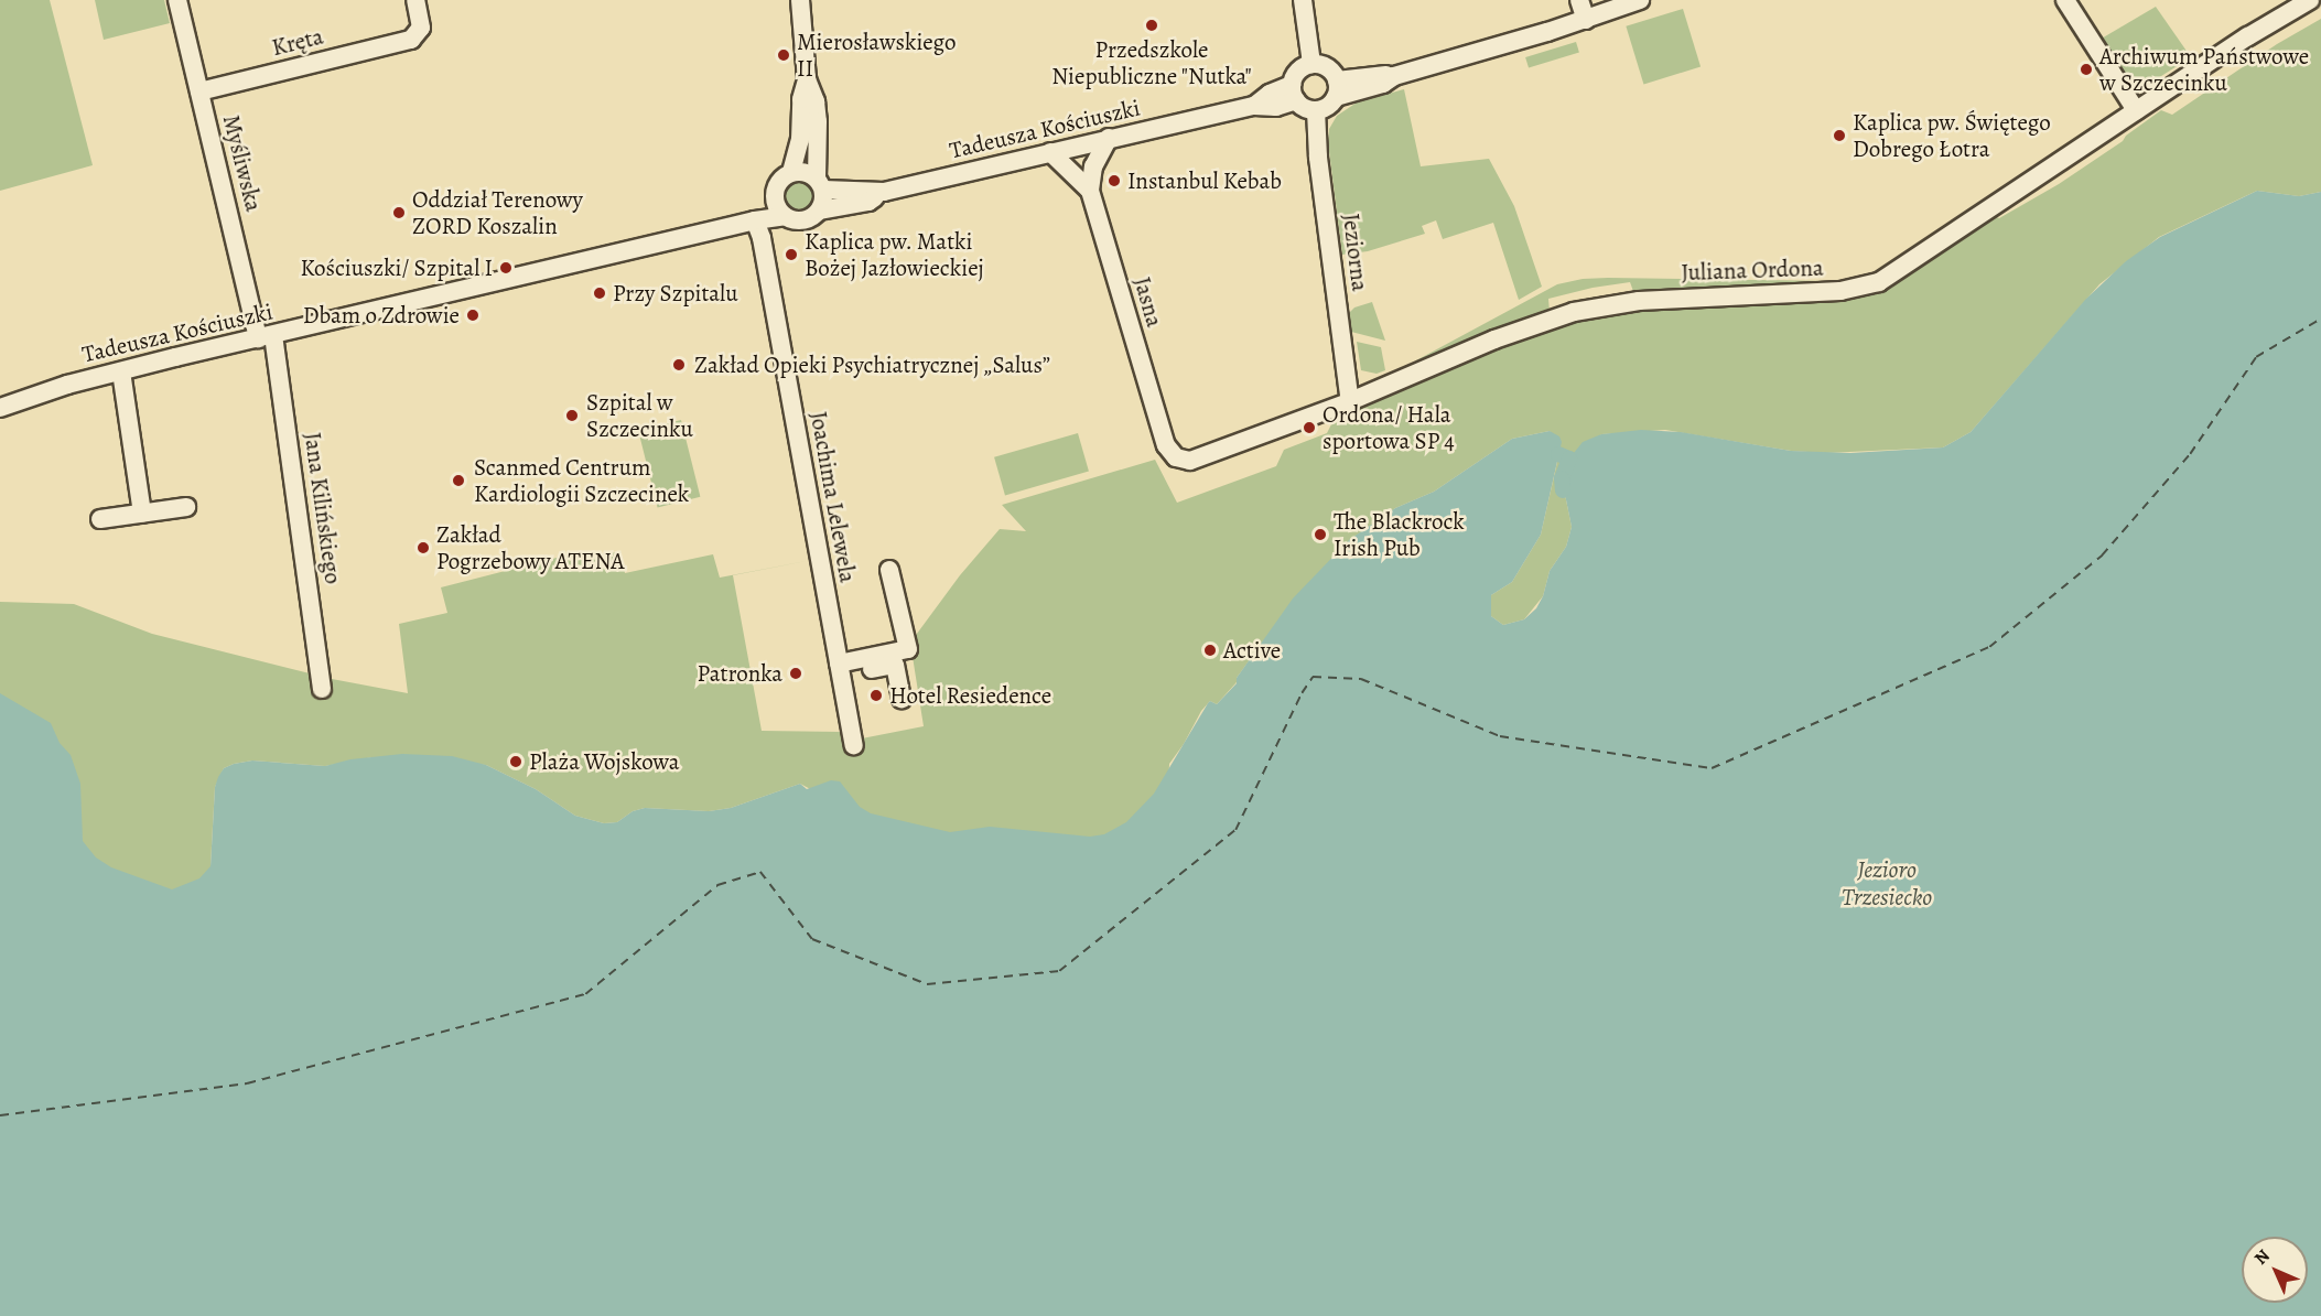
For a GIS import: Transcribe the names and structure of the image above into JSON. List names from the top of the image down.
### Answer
{
  "streets": {
    "street": [
      "Kręta",
      "Tadeusza Kościuszki",
      "Myśliwska",
      "Jeziorna",
      "Juliana Ordona",
      "Jasna",
      "Joachima Lelewela",
      "Jana Kilińskiego"
    ]
  },
  "crossings": [
    ["Kręta", "Myśliwska"],
    ["Tadeusza Kościuszki", "Myśliwska"],
    ["Tadeusza Kościuszki", "Jeziorna"],
    ["Tadeusza Kościuszki", "Jasna"],
    ["Tadeusza Kościuszki", "Joachima Lelewela"],
    ["Tadeusza Kościuszki", "Jana Kilińskiego"],
    ["Myśliwska", "Jana Kilińskiego"],
    ["Jeziorna", "Juliana Ordona"],
    ["Juliana Ordona", "Jasna"]
  ],
  "water": ["Jezioro Trzesiecko"],
  "places": [
    "Przedszkole Niepubliczne \"Nutka\"",
    "Mierosławskiego II",
    "Archiwum Państwowe w Szczecinku",
    "Kaplica pw. Świętego Dobrego Łotra",
    "Instanbul Kebab",
    "Oddział Terenowy ZORD Koszalin",
    "Kaplica pw. Matki Bożej Jazłowieckiej",
    "Kościuszki/ Szpital I",
    "Przy Szpitalu",
    "Dbam o Zdrowie",
    "Zakład Opieki Psychiatrycznej „Salus”",
    "Szpital w Szczecinku",
    "Ordona/ Hala sportowa SP 4",
    "Scanmed Centrum Kardiologii Szczecinek",
    "The Blackrock Irish Pub",
    "Zakład Pogrzebowy ATENA",
    "Active",
    "Patronka",
    "Hotel Resiedence",
    "Plaża Wojskowa"
  ],
  "north": "top left"
}
